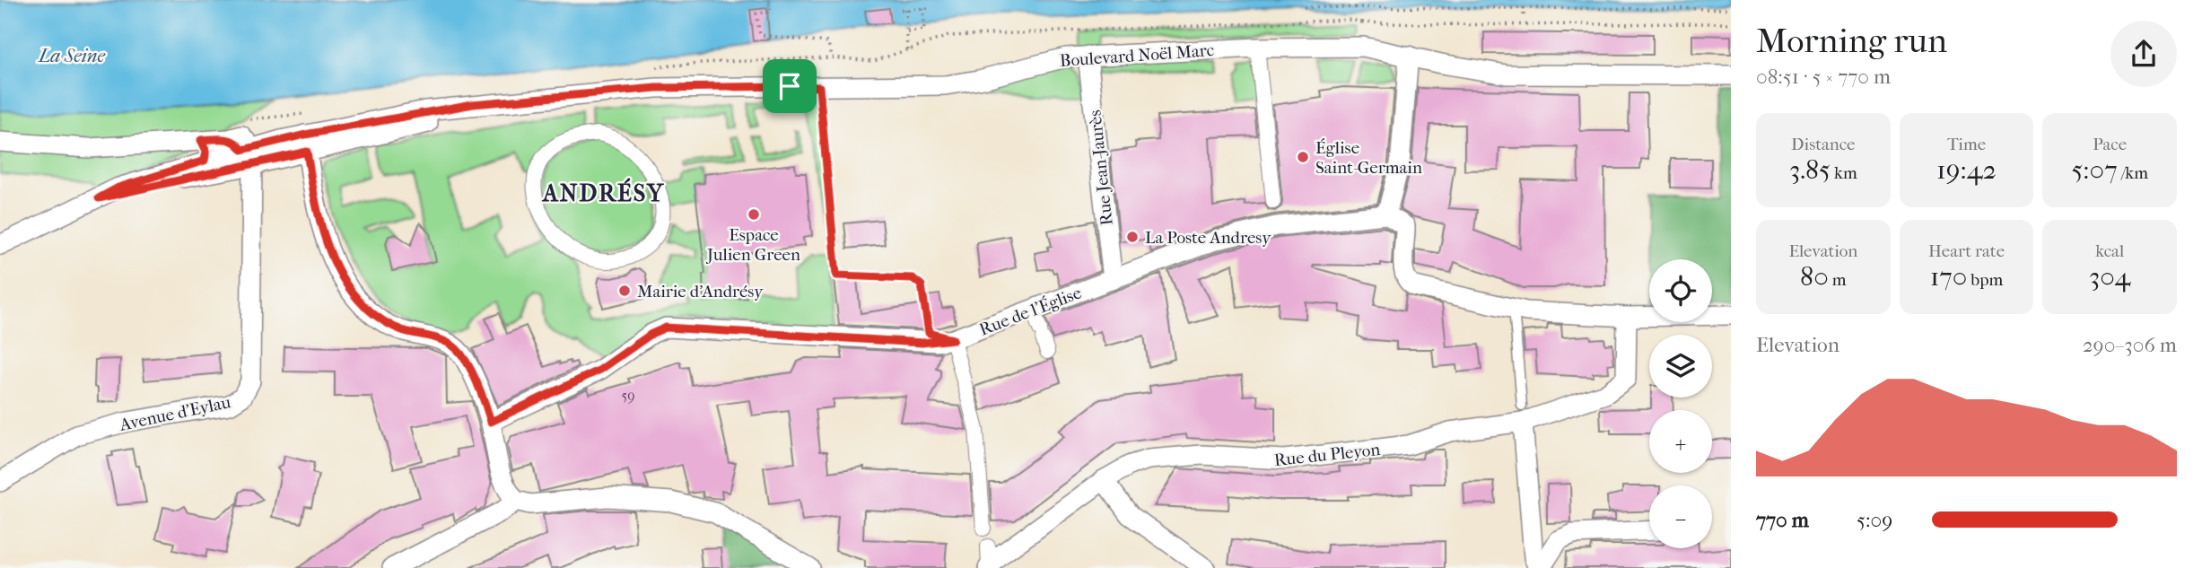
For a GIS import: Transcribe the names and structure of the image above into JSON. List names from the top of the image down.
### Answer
{
  "streets": {
    "street": [
      "Boulevard Noël Marc",
      "Rue Jean-Jaurès",
      "Rue de l'Église",
      "Avenue d'Eylau",
      "Rue du Pleyon"
    ]
  },
  "crossings": [
    ["Boulevard Noël Marc", "Rue Jean-Jaurès"],
    ["Boulevard Noël Marc", "Avenue d'Eylau"],
    ["Rue Jean-Jaurès", "Rue de l'Église"]
  ],
  "districts": ["ANDRÉSY"],
  "water": ["La Seine"],
  "places": [
    "Église Saint-Germain",
    "Espace Julien Green",
    "La Poste Andresy",
    "Mairie d'Andrésy"
  ],
  "house_numbers": ["59"],
  "page": {
    "heading": ["Morning run", "08:51 · 5 × 770 m"],
    "stats": [
      ["Distance", "3.85 km"],
      ["Time", "19:42"],
      ["Pace", "5:07 /km"],
      ["Elevation", "80 m"],
      ["Heart rate", "170 bpm"],
      ["kcal", "304"]
    ],
    "map_buttons": ["+", "−"],
    "chart": ["Elevation", "290–306 m"],
    "list": [
      {
        "name": "770 m",
        "note": "5:09"
      }
    ]
  }
}
